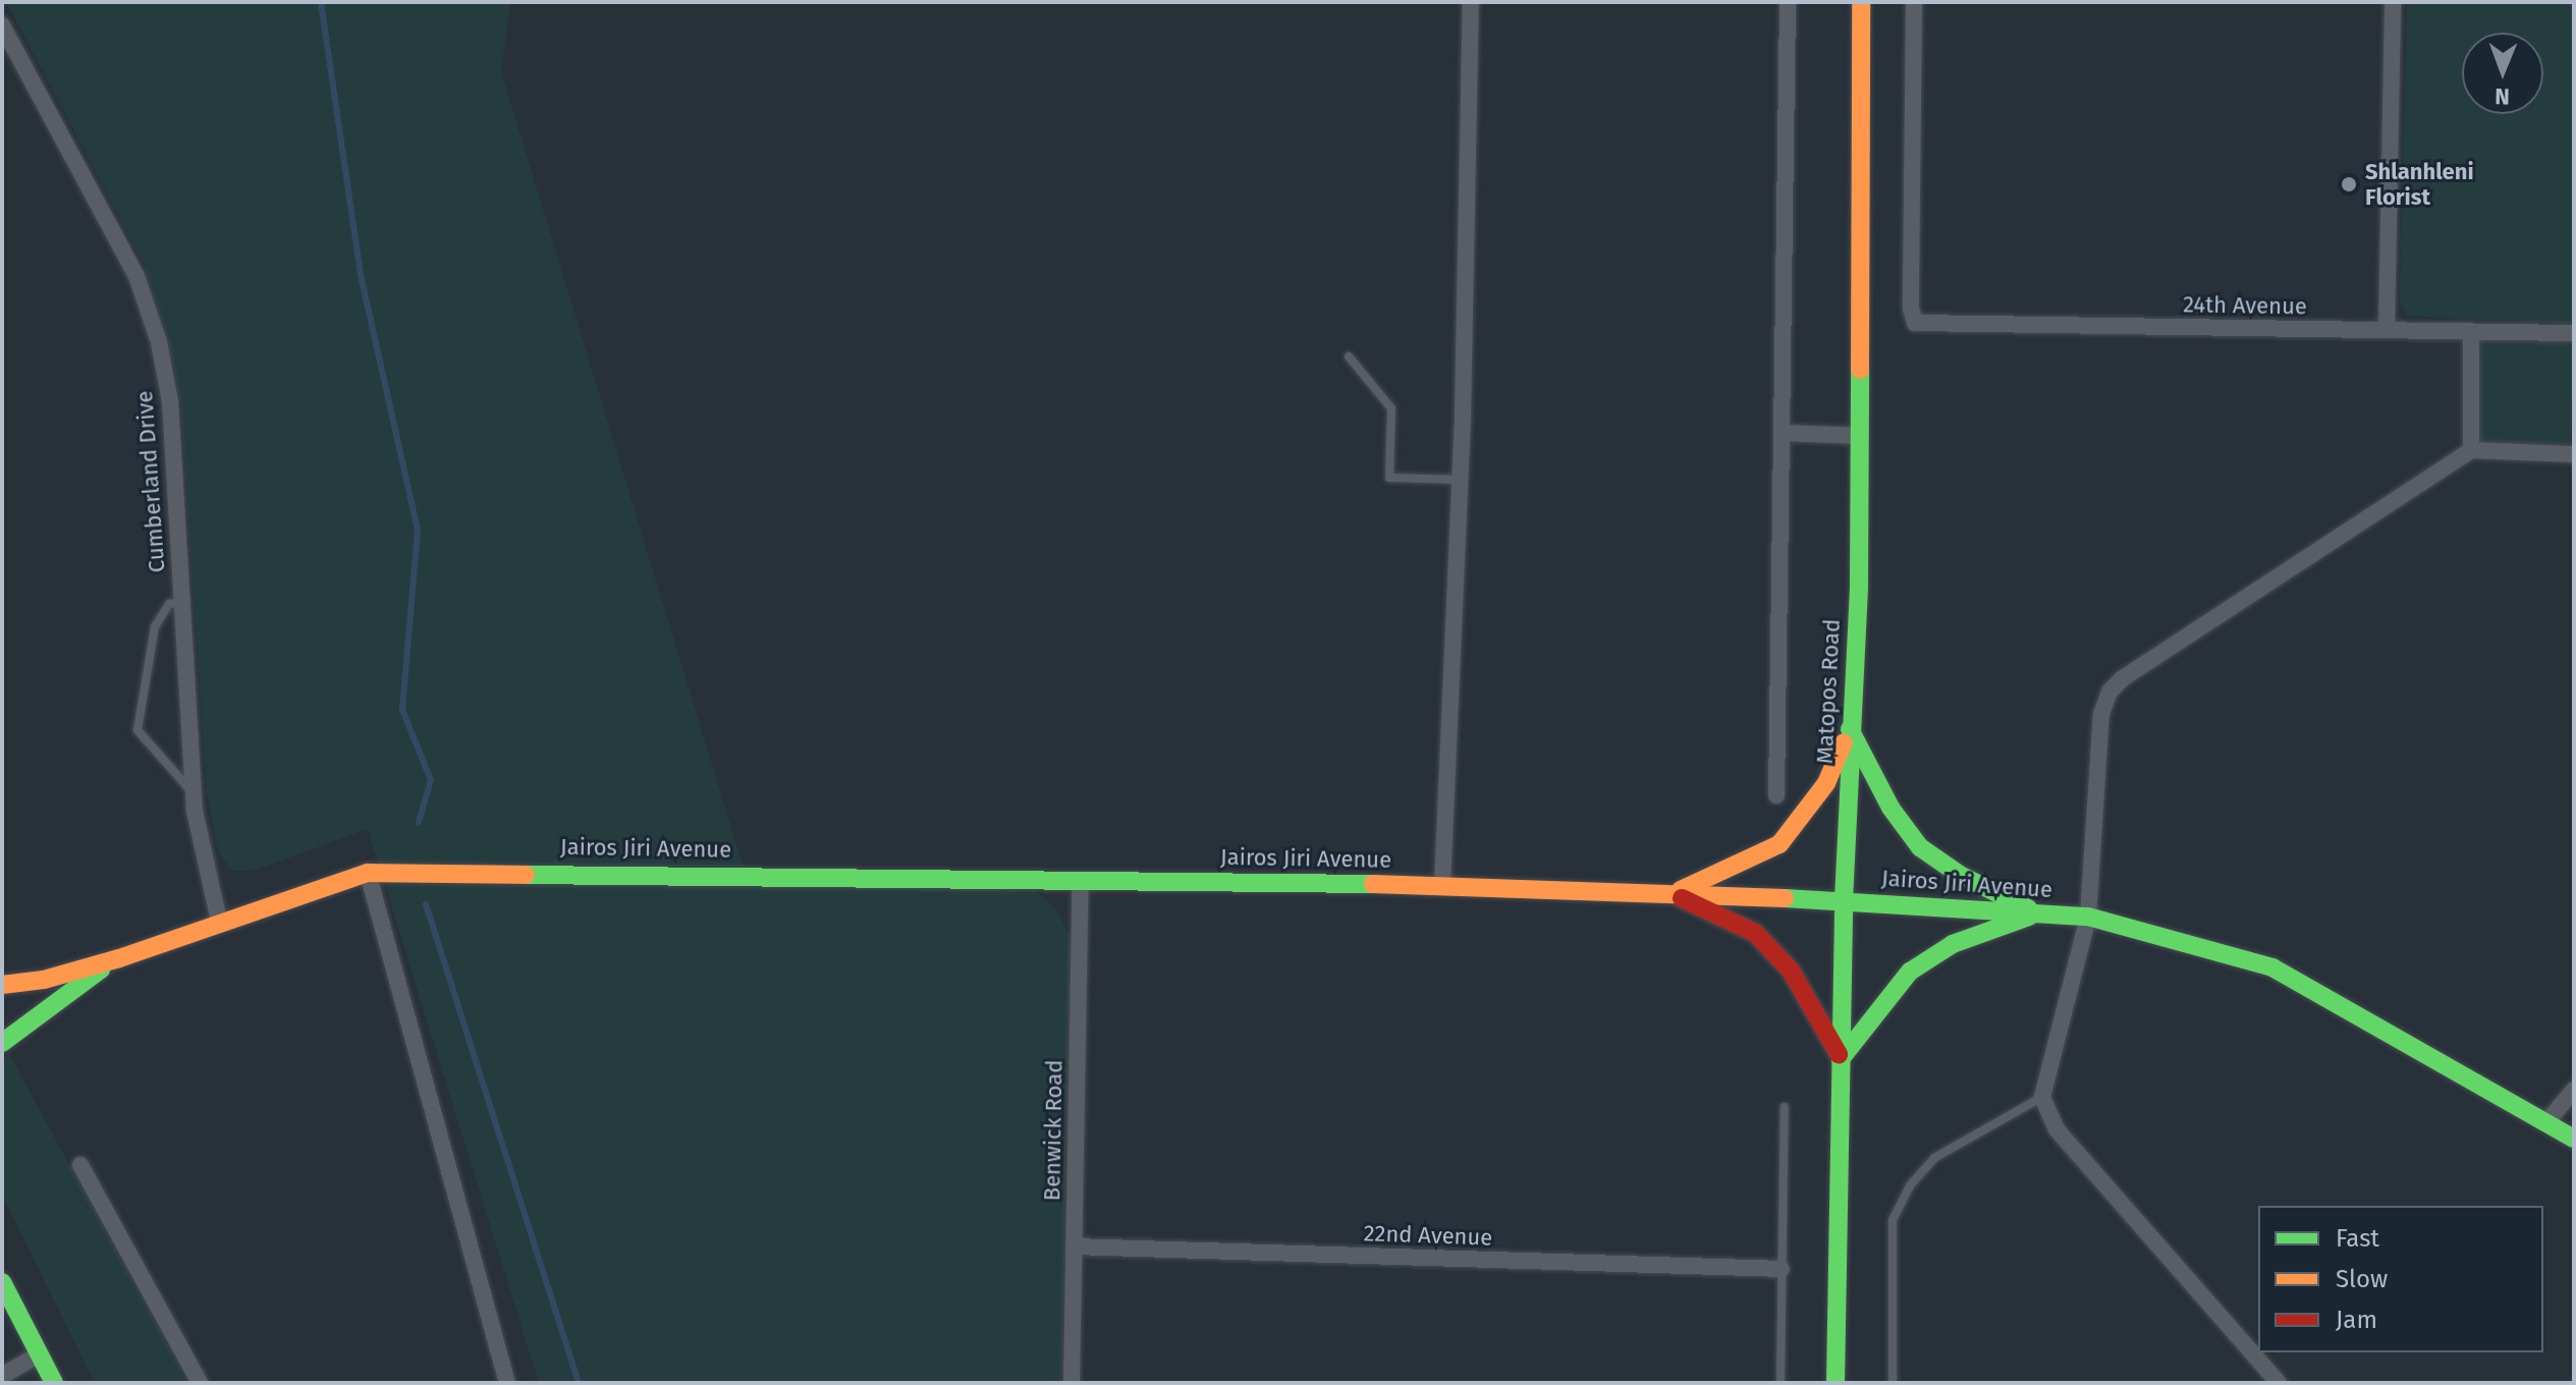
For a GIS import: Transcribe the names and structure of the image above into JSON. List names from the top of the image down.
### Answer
{
  "streets": {
    "main road": ["Matopos Road", "Jairos Jiri Avenue"],
    "street": [
      "24th Avenue",
      "Cumberland Drive",
      "Benwick Road",
      "22nd Avenue"
    ]
  },
  "crossings": [
    ["Cumberland Drive", "Jairos Jiri Avenue"],
    ["Matopos Road", "Jairos Jiri Avenue"],
    ["Jairos Jiri Avenue", "Benwick Road"],
    ["Benwick Road", "22nd Avenue"]
  ],
  "places": ["Shlanhleni Florist"],
  "legend": ["Fast", "Slow", "Jam"],
  "north": "bottom"
}
